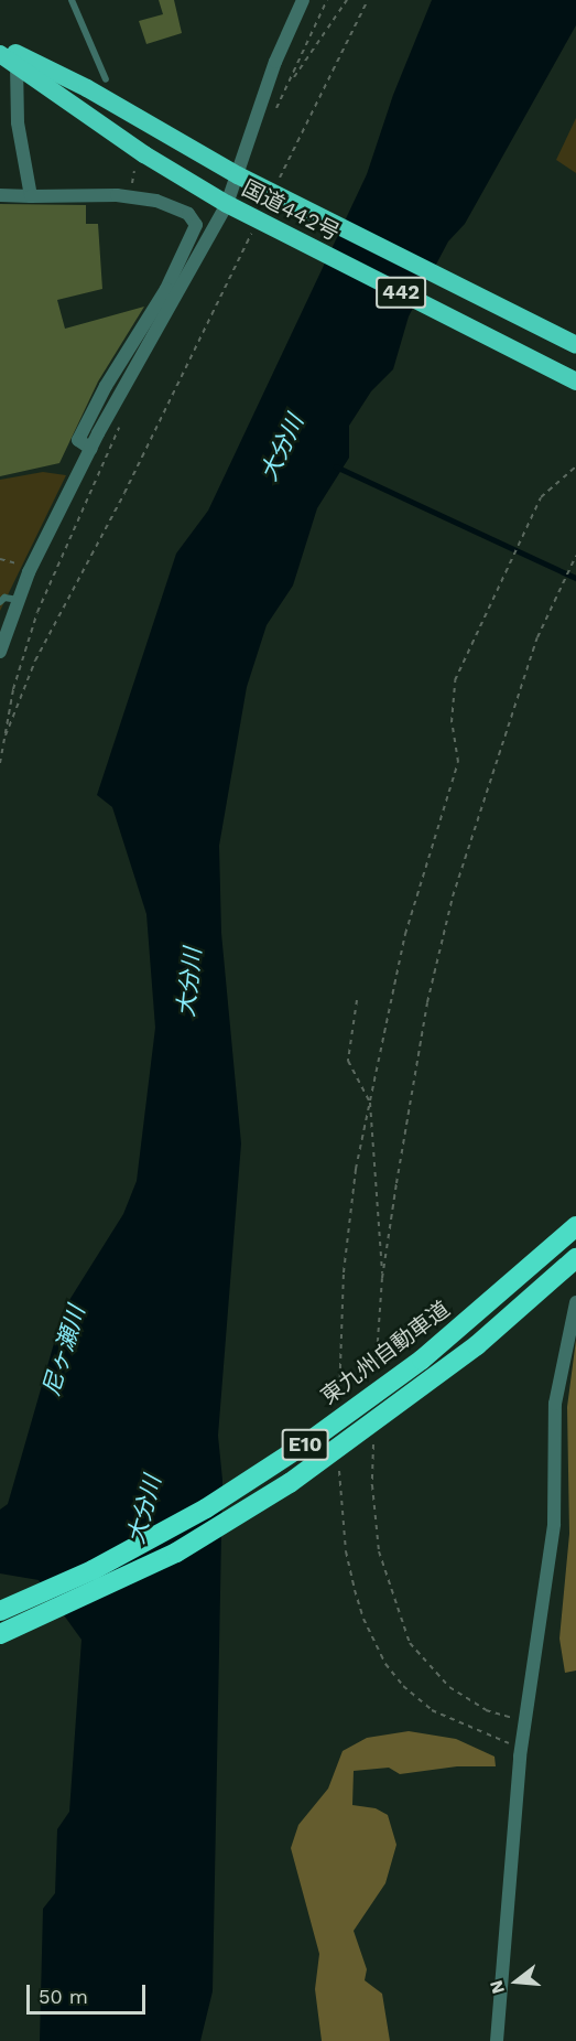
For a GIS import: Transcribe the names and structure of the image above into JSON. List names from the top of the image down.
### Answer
{
  "streets": {
    "highway": [
      "国道442号",
      "442",
      "東九州自動車道",
      "E10"
    ]
  },
  "water": ["大分川", "尼ヶ瀬川"],
  "scale_bar": "50 m",
  "north": "left"
}
